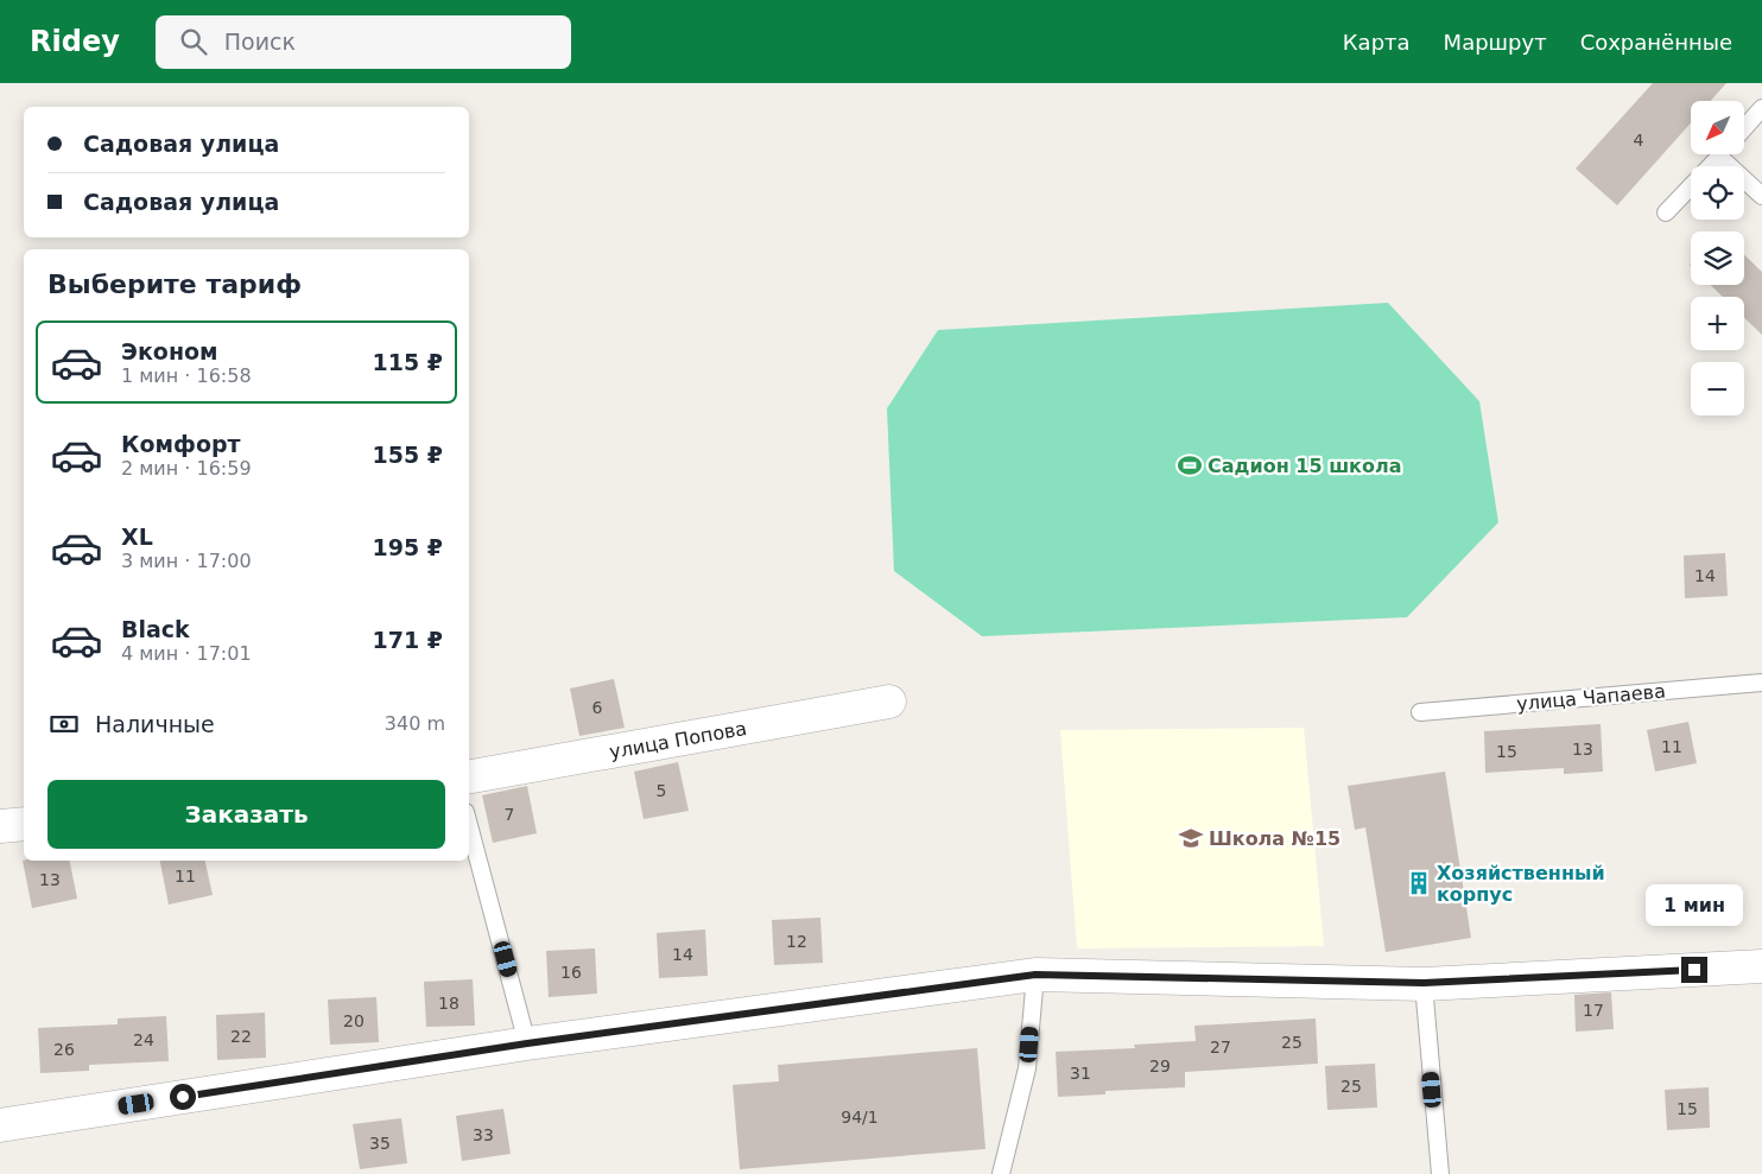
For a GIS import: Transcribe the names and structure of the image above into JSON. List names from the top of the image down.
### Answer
{
  "streets": {
    "street": ["улица Попова"],
    "lane": ["улица Чапаева"]
  },
  "places": {
    "sports": ["Садион 15 школа"],
    "school or university": ["Школа №15"],
    "building": ["Хозяйственный корпус"]
  },
  "house_numbers": [
    "4",
    "14",
    "6",
    "11",
    "13",
    "15",
    "5",
    "7",
    "11",
    "13",
    "12",
    "14",
    "16",
    "18",
    "17",
    "20",
    "22",
    "24",
    "25",
    "27",
    "26",
    "29",
    "31",
    "25",
    "15",
    "94/1",
    "33",
    "35"
  ],
  "north": "bottom left",
  "page": {
    "header": "Ridey",
    "search": "Поиск",
    "nav": ["Карта", "Маршрут", "Сохранённые"],
    "map_buttons": ["+", "−"],
    "banner": ["Садовая улица", "Садовая улица"],
    "heading": "Выберите тариф",
    "list": [
      {
        "name": "Эконом",
        "note": "1 мин · 16:58",
        "value": "115 ₽"
      },
      {
        "name": "Комфорт",
        "note": "2 мин · 16:59",
        "value": "155 ₽"
      },
      {
        "name": "XL",
        "note": "3 мин · 17:00",
        "value": "195 ₽"
      },
      {
        "name": "Black",
        "note": "4 мин · 17:01",
        "value": "171 ₽"
      }
    ],
    "pay": ["Наличные", "340 m"],
    "buttons": "Заказать",
    "bubble": "1 мин"
  }
}
